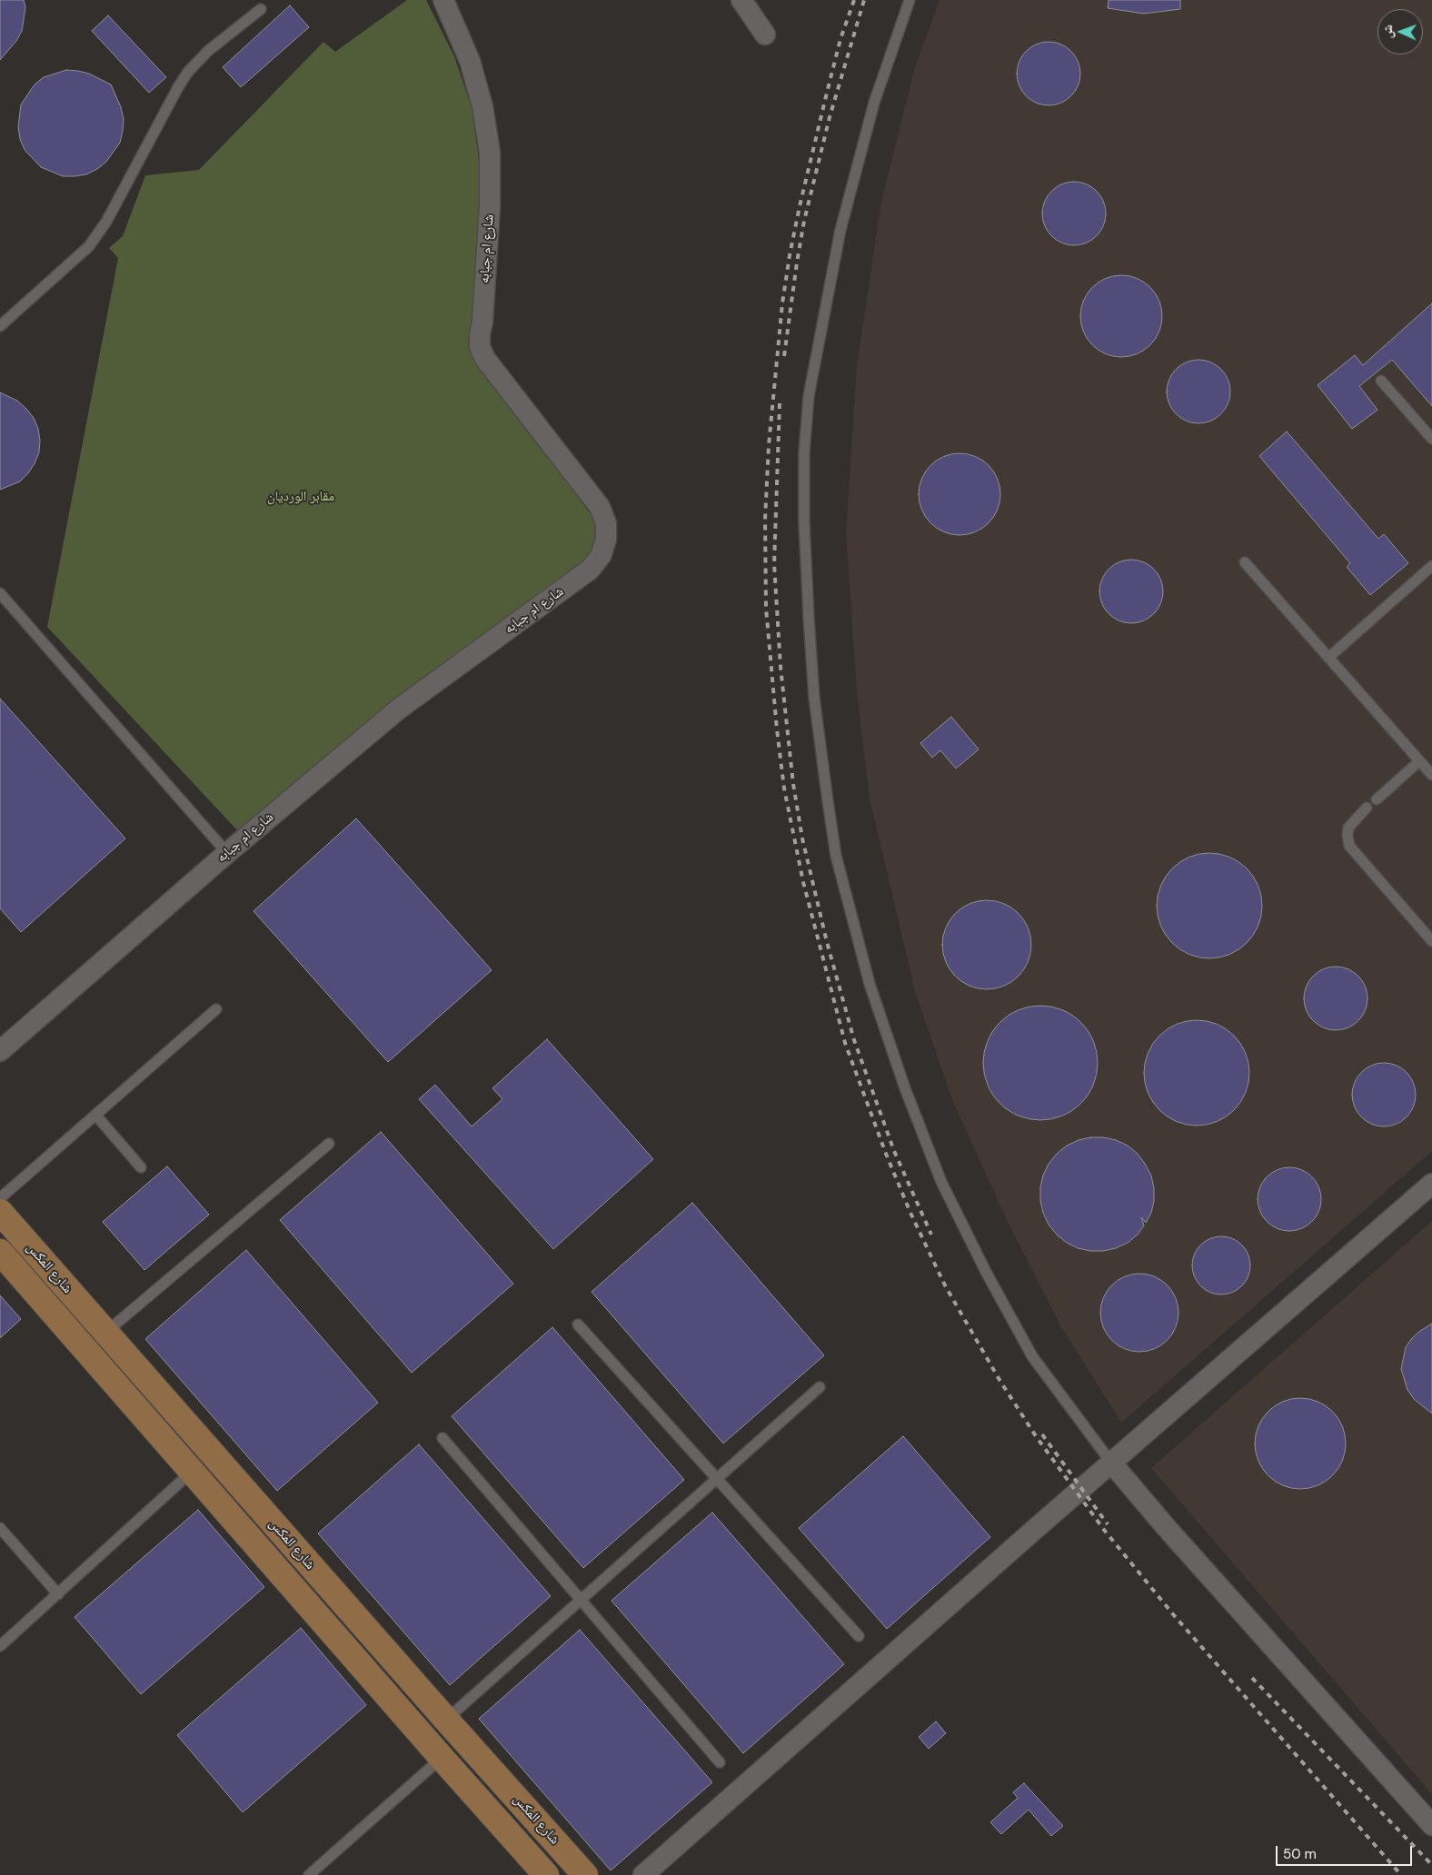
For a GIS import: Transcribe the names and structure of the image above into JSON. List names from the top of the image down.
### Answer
{
  "streets": {
    "main road": ["شارع المكس"],
    "street": ["شارع ام جبابه"]
  },
  "parks": ["مقابر الورديان"],
  "scale_bar": "50 m",
  "north": "left"
}
